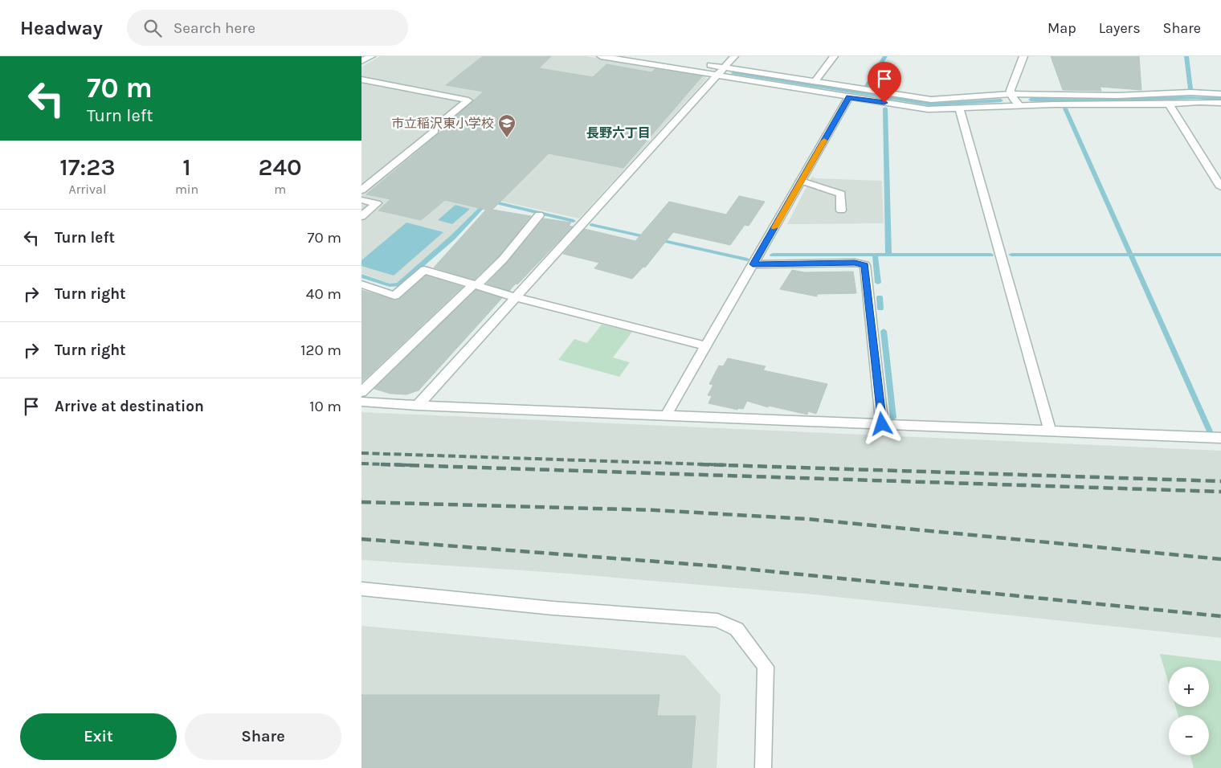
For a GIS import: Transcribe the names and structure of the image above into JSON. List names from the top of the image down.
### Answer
{
  "districts": ["長野六丁目"],
  "places": {
    "school or university": ["市立稲沢東小学校"]
  },
  "page": {
    "header": "Headway",
    "search": "Search here",
    "nav": ["Map", "Layers", "Share"],
    "turn": ["70 m", "Turn left"],
    "eta": [
      "17:23",
      "Arrival",
      "1",
      "min",
      "240",
      "m"
    ],
    "list": [
      {
        "name": "Turn left",
        "value": "70 m"
      },
      {
        "name": "Turn right",
        "value": "40 m"
      },
      {
        "name": "Turn right",
        "value": "120 m"
      },
      {
        "name": "Arrive at destination",
        "value": "10 m"
      }
    ],
    "map_buttons": ["+", "−"],
    "buttons": ["Exit", "Share"]
  }
}
